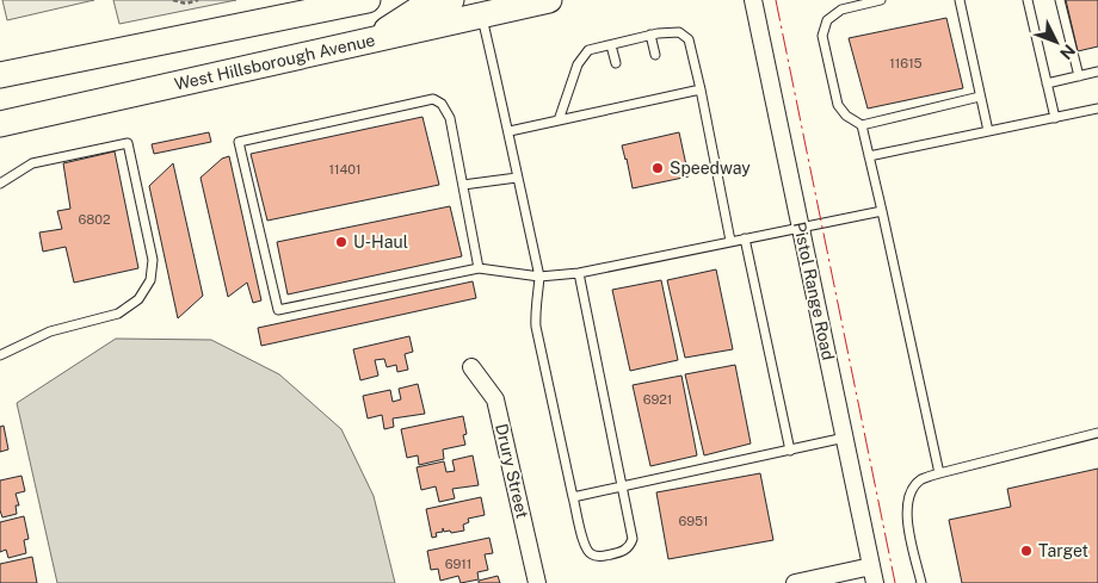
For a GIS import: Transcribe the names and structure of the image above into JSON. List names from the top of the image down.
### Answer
{
  "streets": {
    "main road": ["West Hillsborough Avenue"],
    "street": ["Pistol Range Road", "Drury Street"]
  },
  "places": ["Speedway", "U-Haul", "Target"],
  "house_numbers": [
    "11615",
    "11401",
    "6802",
    "6921",
    "6951",
    "6911"
  ],
  "north": "bottom right"
}
